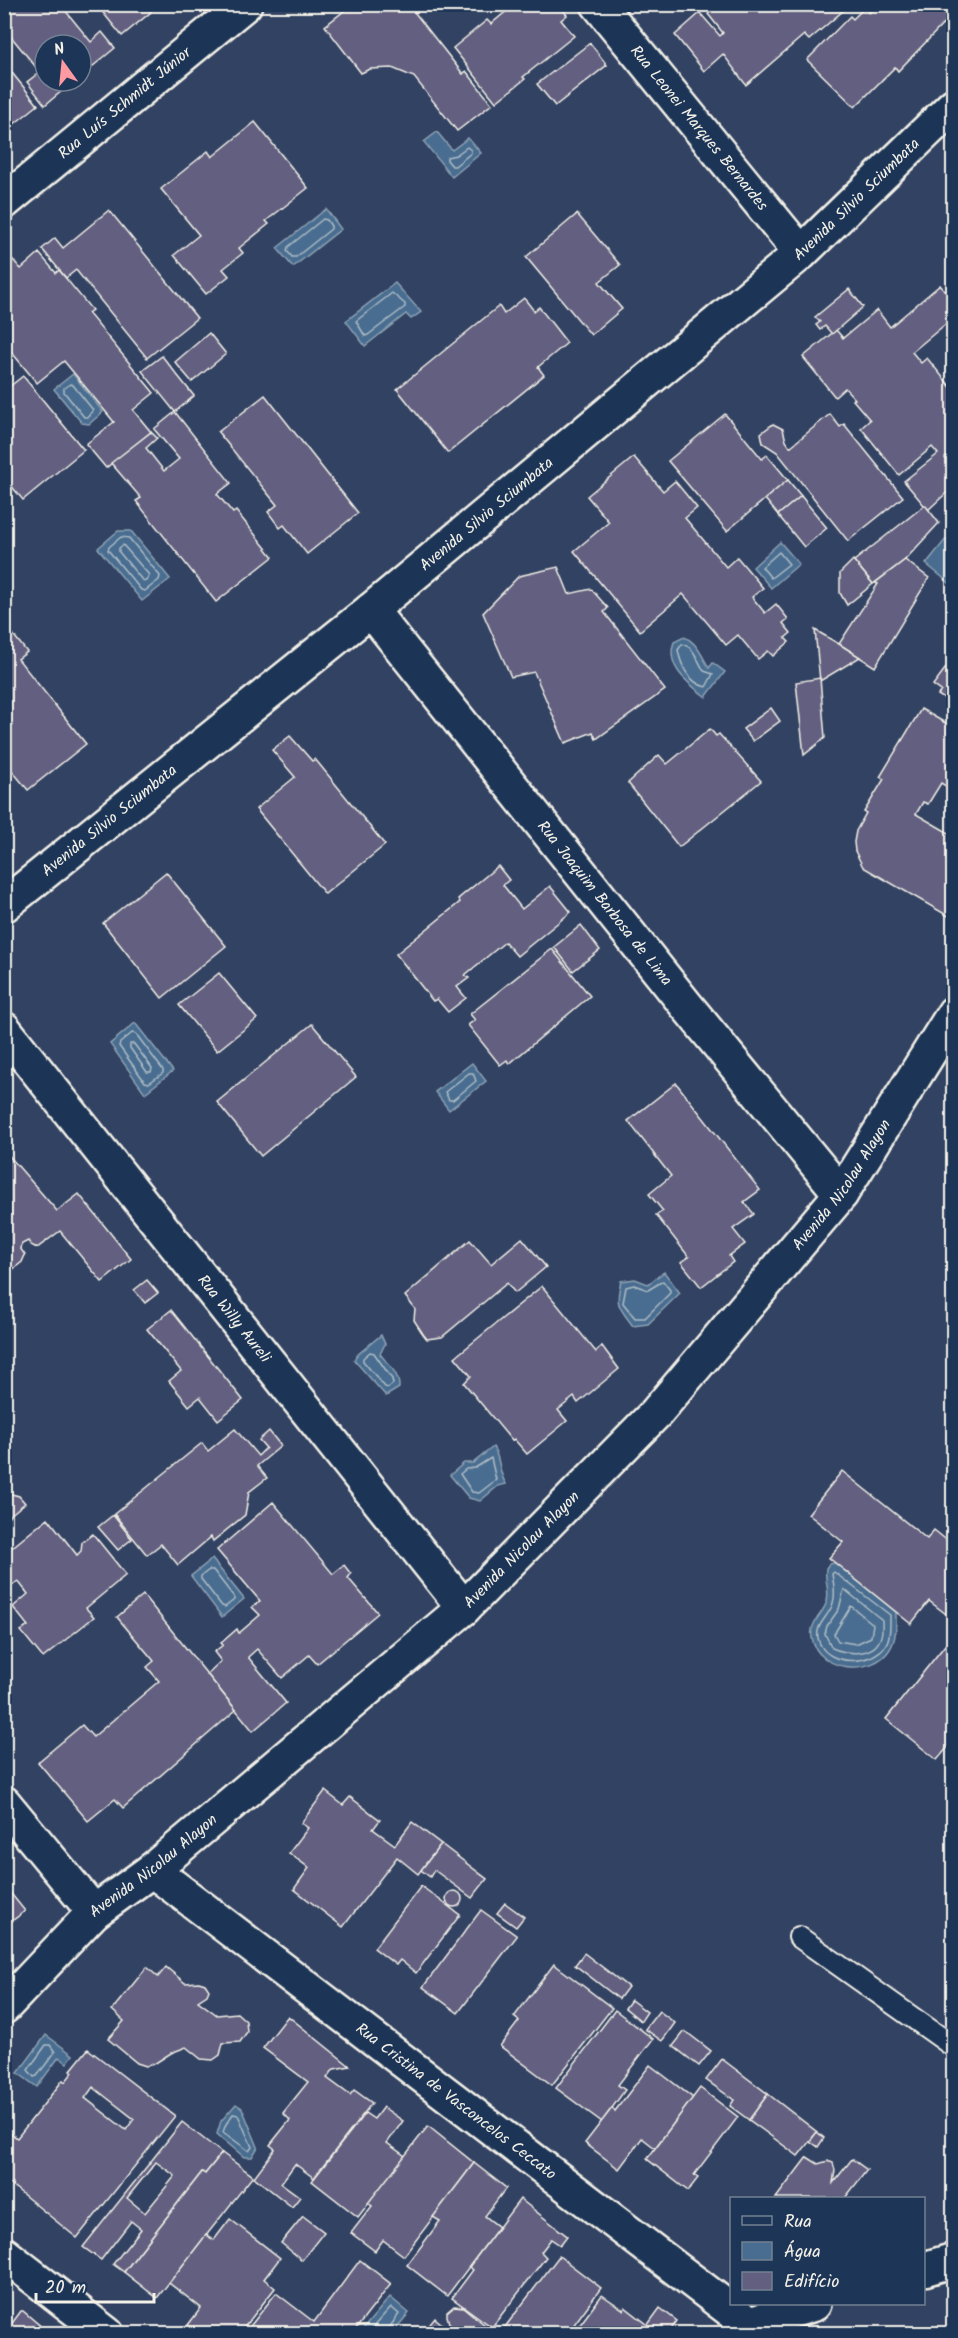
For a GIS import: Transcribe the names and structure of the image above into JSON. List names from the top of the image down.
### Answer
{
  "streets": {
    "street": [
      "Rua Luís Schmidt Júnior",
      "Rua Leonei Marques Bernardes",
      "Avenida Silvio Sciumbata",
      "Rua Joaquim Barbosa de Lima",
      "Avenida Nicolau Alayon",
      "Rua Willy Aureli",
      "Rua Cristina de Vasconcelos Ceccato"
    ]
  },
  "crossings": [
    ["Rua Leonei Marques Bernardes", "Avenida Silvio Sciumbata"],
    ["Avenida Silvio Sciumbata", "Rua Joaquim Barbosa de Lima"],
    ["Rua Joaquim Barbosa de Lima", "Avenida Nicolau Alayon"],
    ["Avenida Nicolau Alayon", "Rua Willy Aureli"],
    ["Avenida Nicolau Alayon", "Rua Cristina de Vasconcelos Ceccato"]
  ],
  "legend": ["Rua", "Água", "Edifício"],
  "scale_bar": "20 m",
  "north": "top"
}
